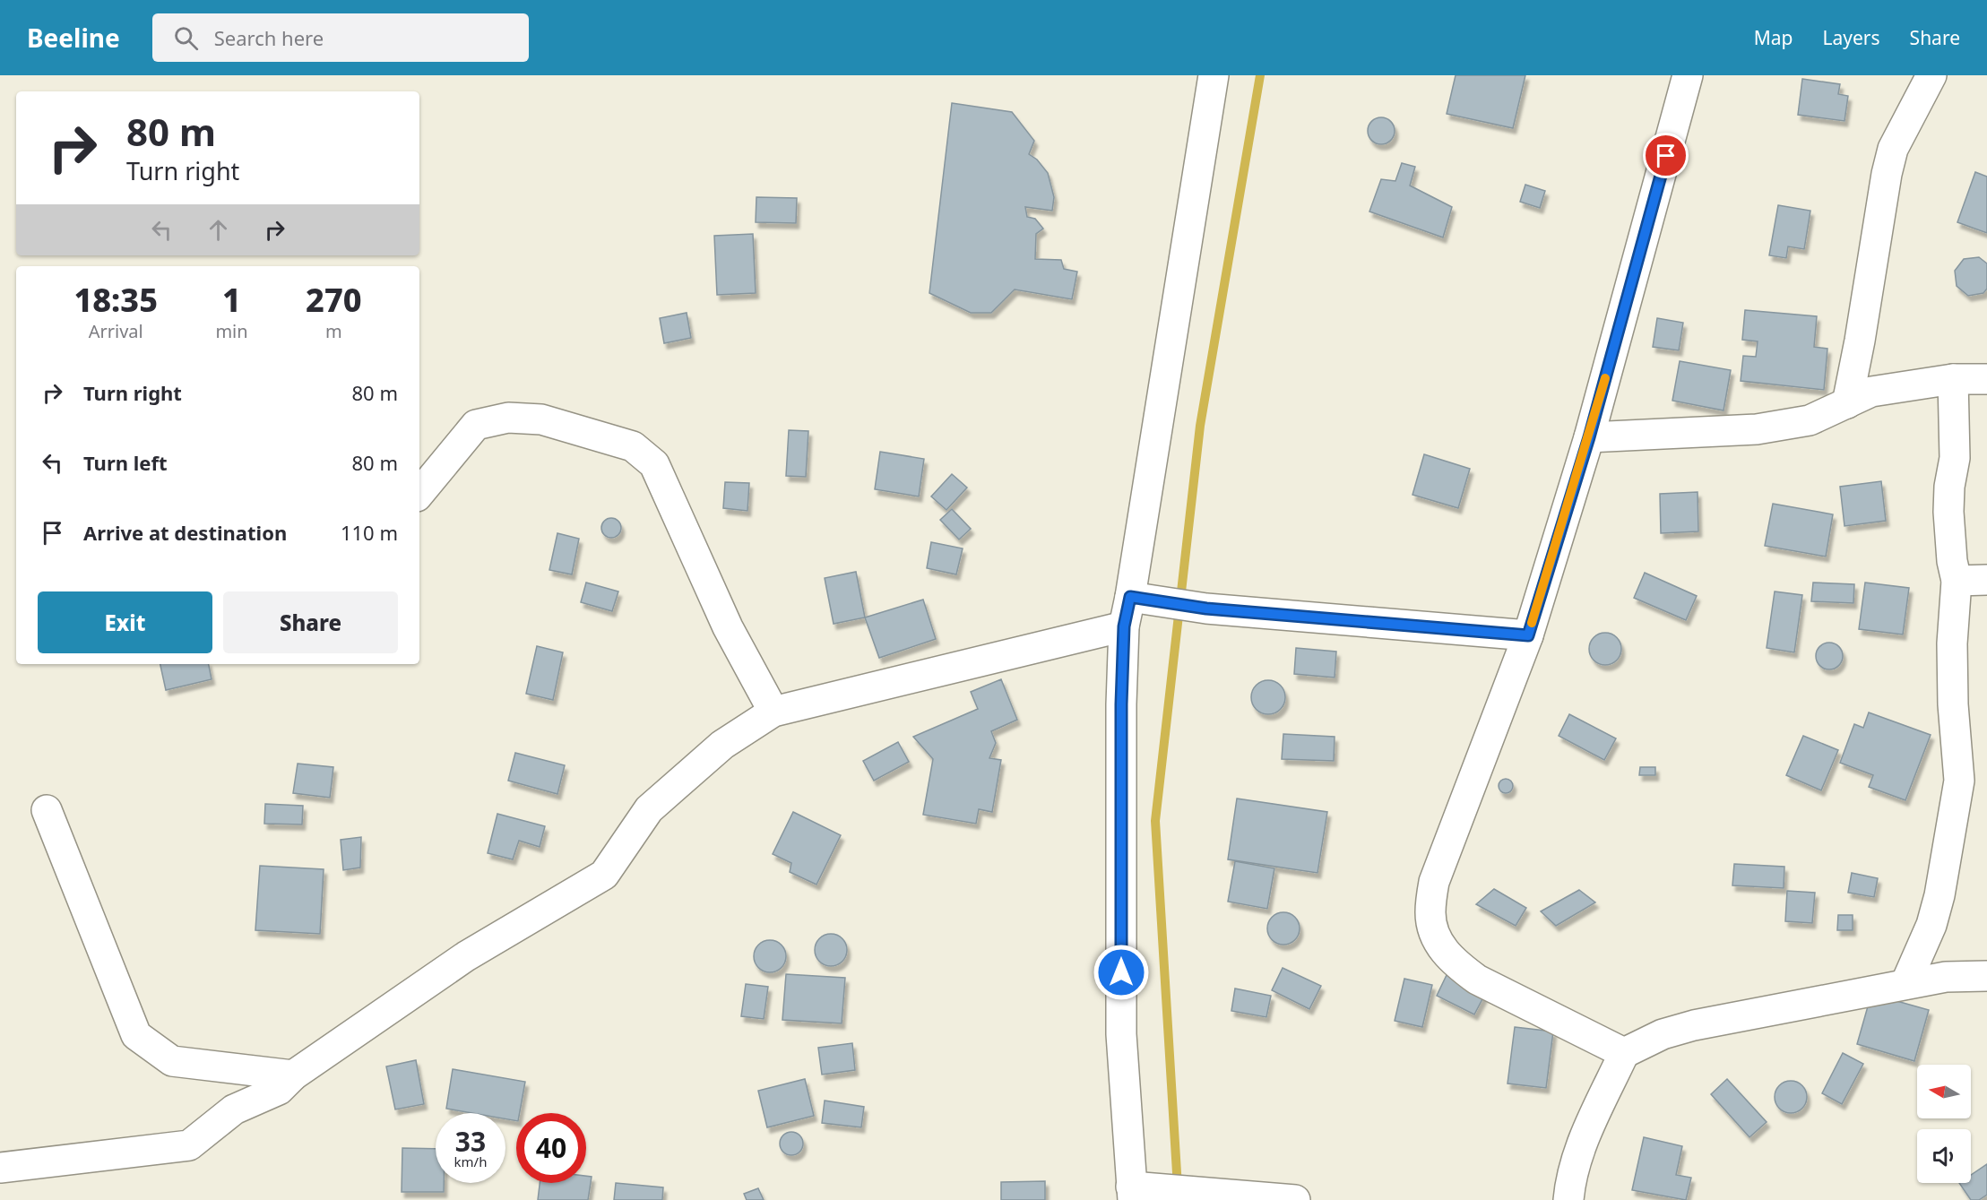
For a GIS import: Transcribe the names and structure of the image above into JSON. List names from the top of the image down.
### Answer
{
  "north": "left",
  "page": {
    "header": "Beeline",
    "search": "Search here",
    "nav": ["Map", "Layers", "Share"],
    "turn": ["80 m", "Turn right"],
    "eta": [
      "18:35",
      "Arrival",
      "1",
      "min",
      "270",
      "m"
    ],
    "list": [
      {
        "name": "Turn right",
        "value": "80 m"
      },
      {
        "name": "Turn left",
        "value": "80 m"
      },
      {
        "name": "Arrive at destination",
        "value": "110 m"
      }
    ],
    "buttons": ["Exit", "Share"],
    "speed": "33 km/h",
    "limit": "40"
  }
}
